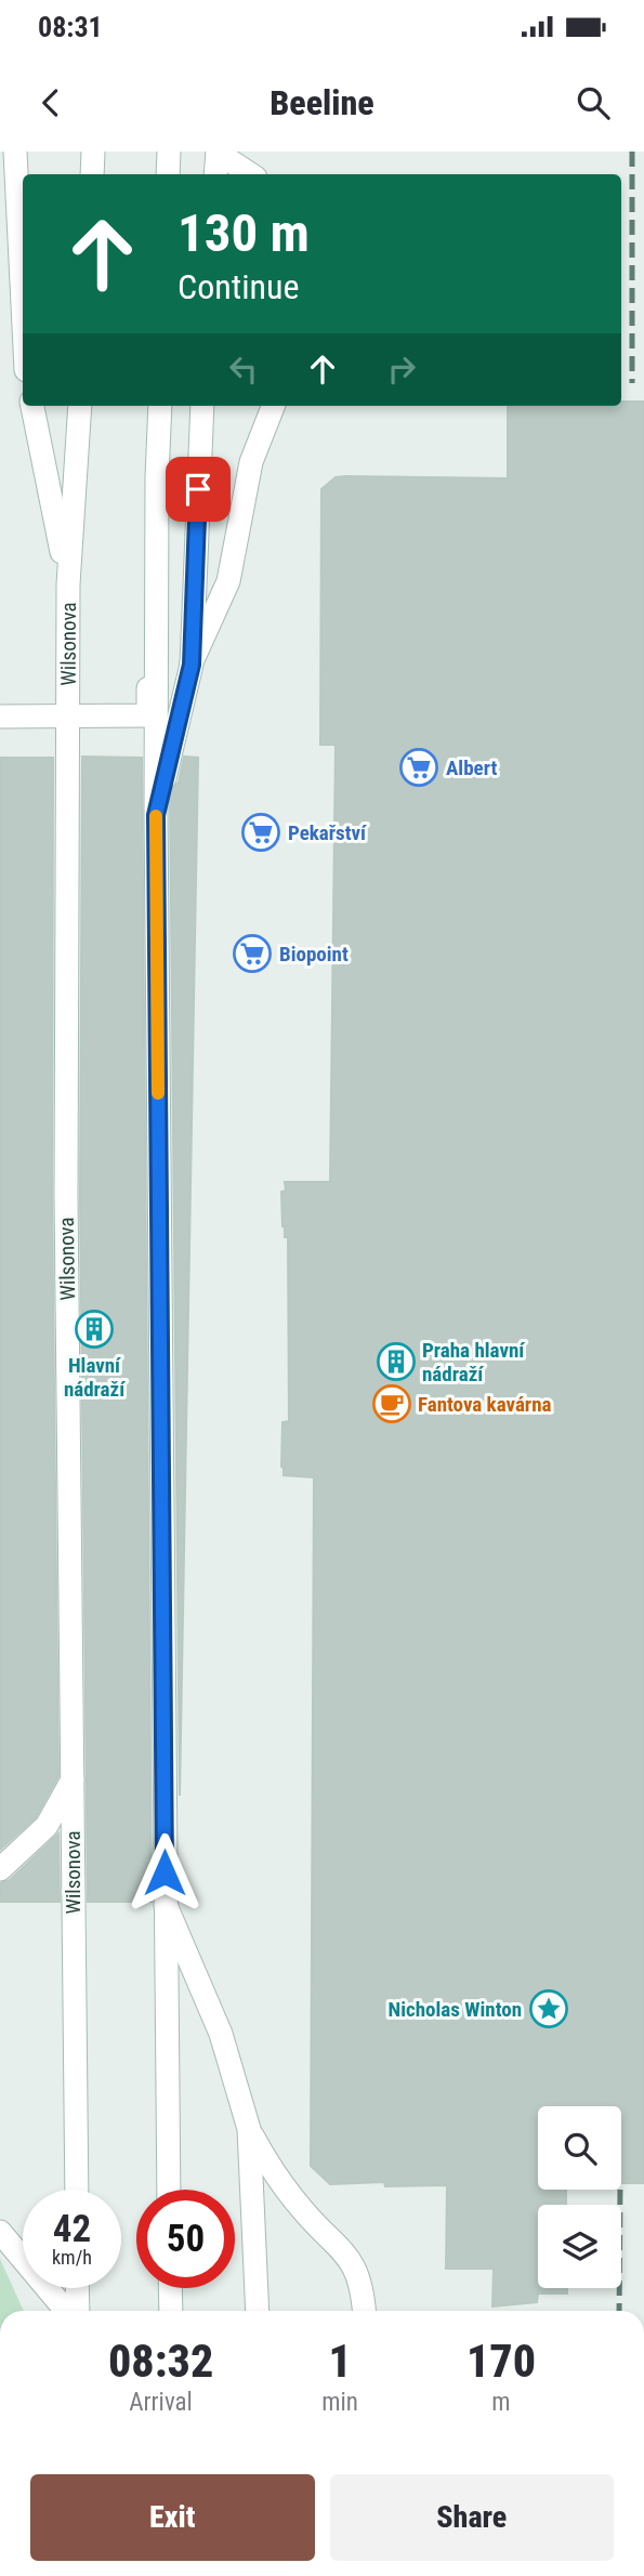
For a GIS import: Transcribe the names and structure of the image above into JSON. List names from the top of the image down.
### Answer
{
  "streets": {
    "main road": ["Wilsonova"]
  },
  "places": {
    "supermarket": ["Albert", "Pekařství", "Biopoint"],
    "building": ["Hlavní nádraží", "Praha hlavní nádraží"],
    "cafe": ["Fantova kavárna"],
    "place": ["Nicholas Winton"]
  },
  "page": {
    "status": "08:31",
    "header": "Beeline",
    "turn": ["130 m", "Continue"],
    "speed": "42 km/h",
    "limit": "50",
    "eta": [
      "08:32",
      "Arrival",
      "1",
      "min",
      "170",
      "m"
    ],
    "buttons": ["Exit", "Share"]
  }
}
